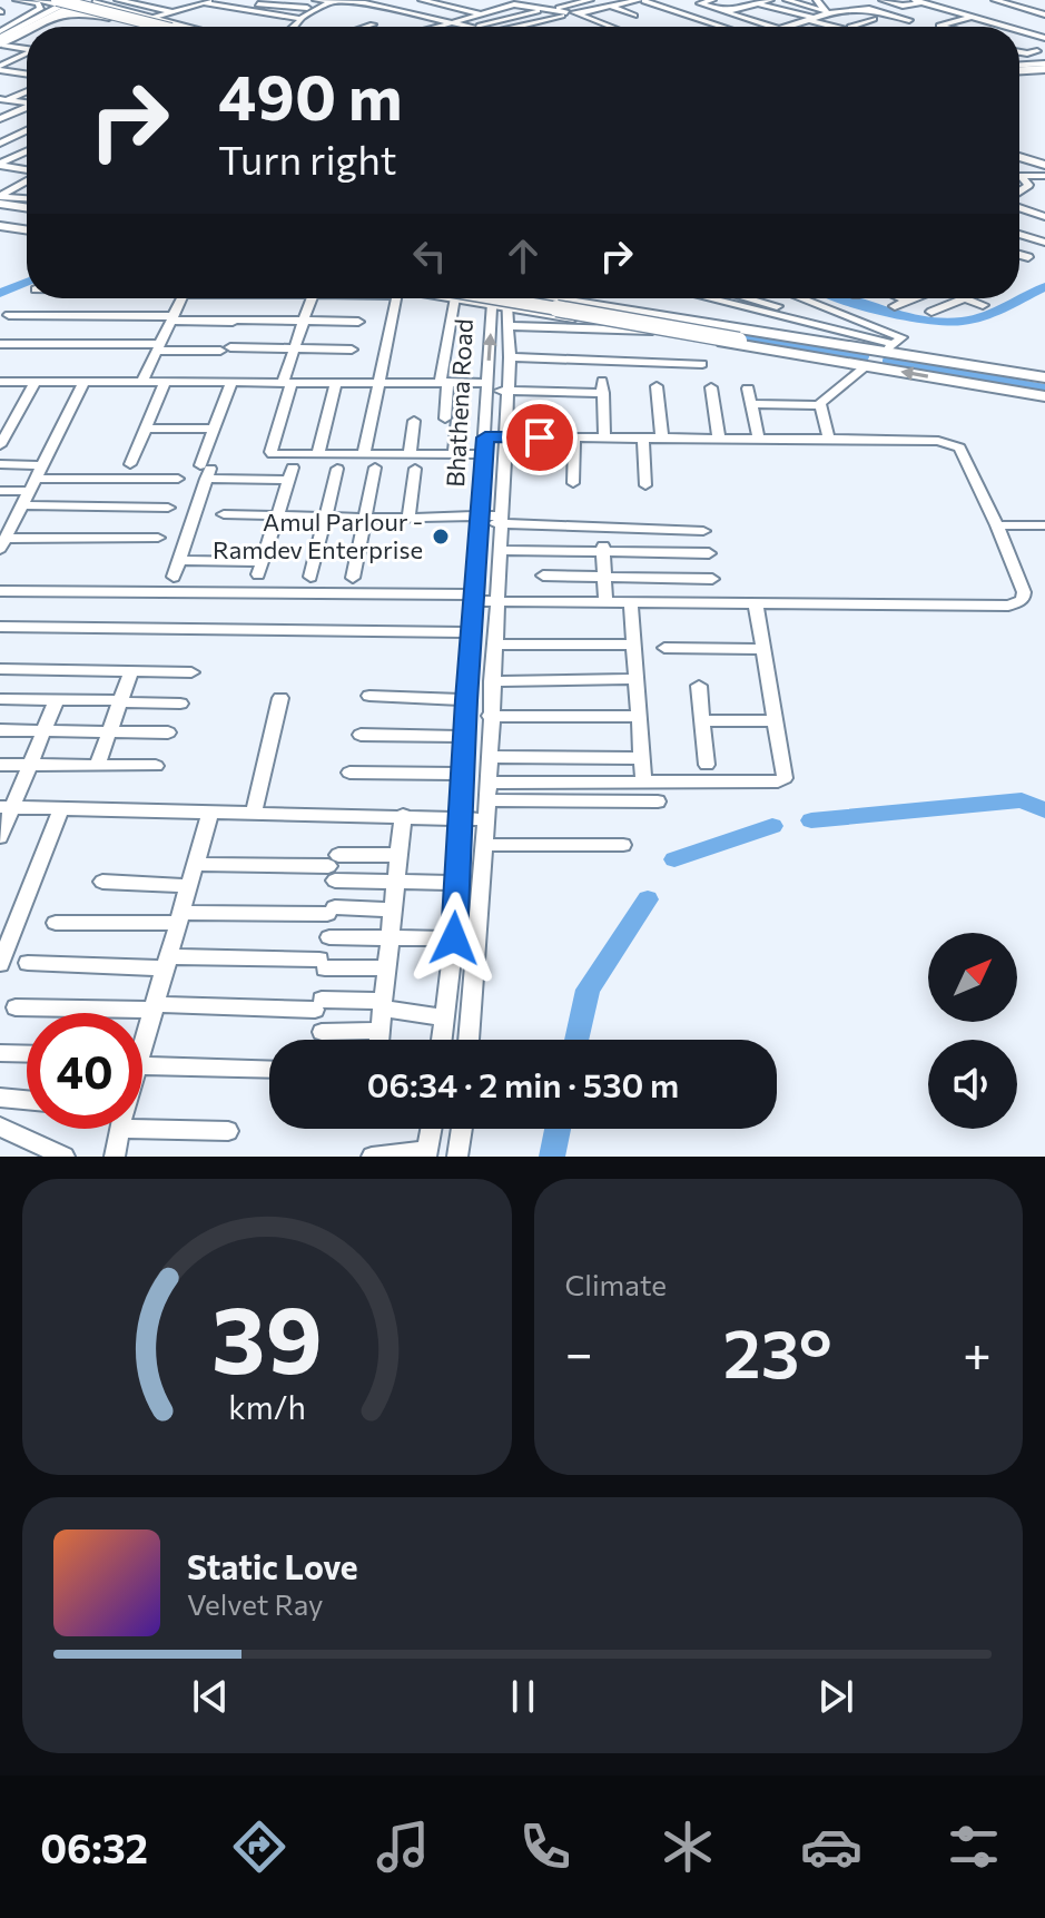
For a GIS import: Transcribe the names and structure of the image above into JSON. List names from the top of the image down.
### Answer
{
  "streets": {
    "street": ["Bhathena Road"]
  },
  "places": ["Amul Parlour - Ramdev Enterprise"],
  "north": "top right",
  "page": {
    "turn": ["490 m", "Turn right"],
    "limit": "40",
    "trip": "06:34 · 2 min · 530 m",
    "tile": "Climate",
    "heat": ["−", "23°", "+"],
    "song": ["Static Love", "Velvet Ray"],
    "tabs": "06:32",
    "gauge": ["39", "km/h"]
  }
}
